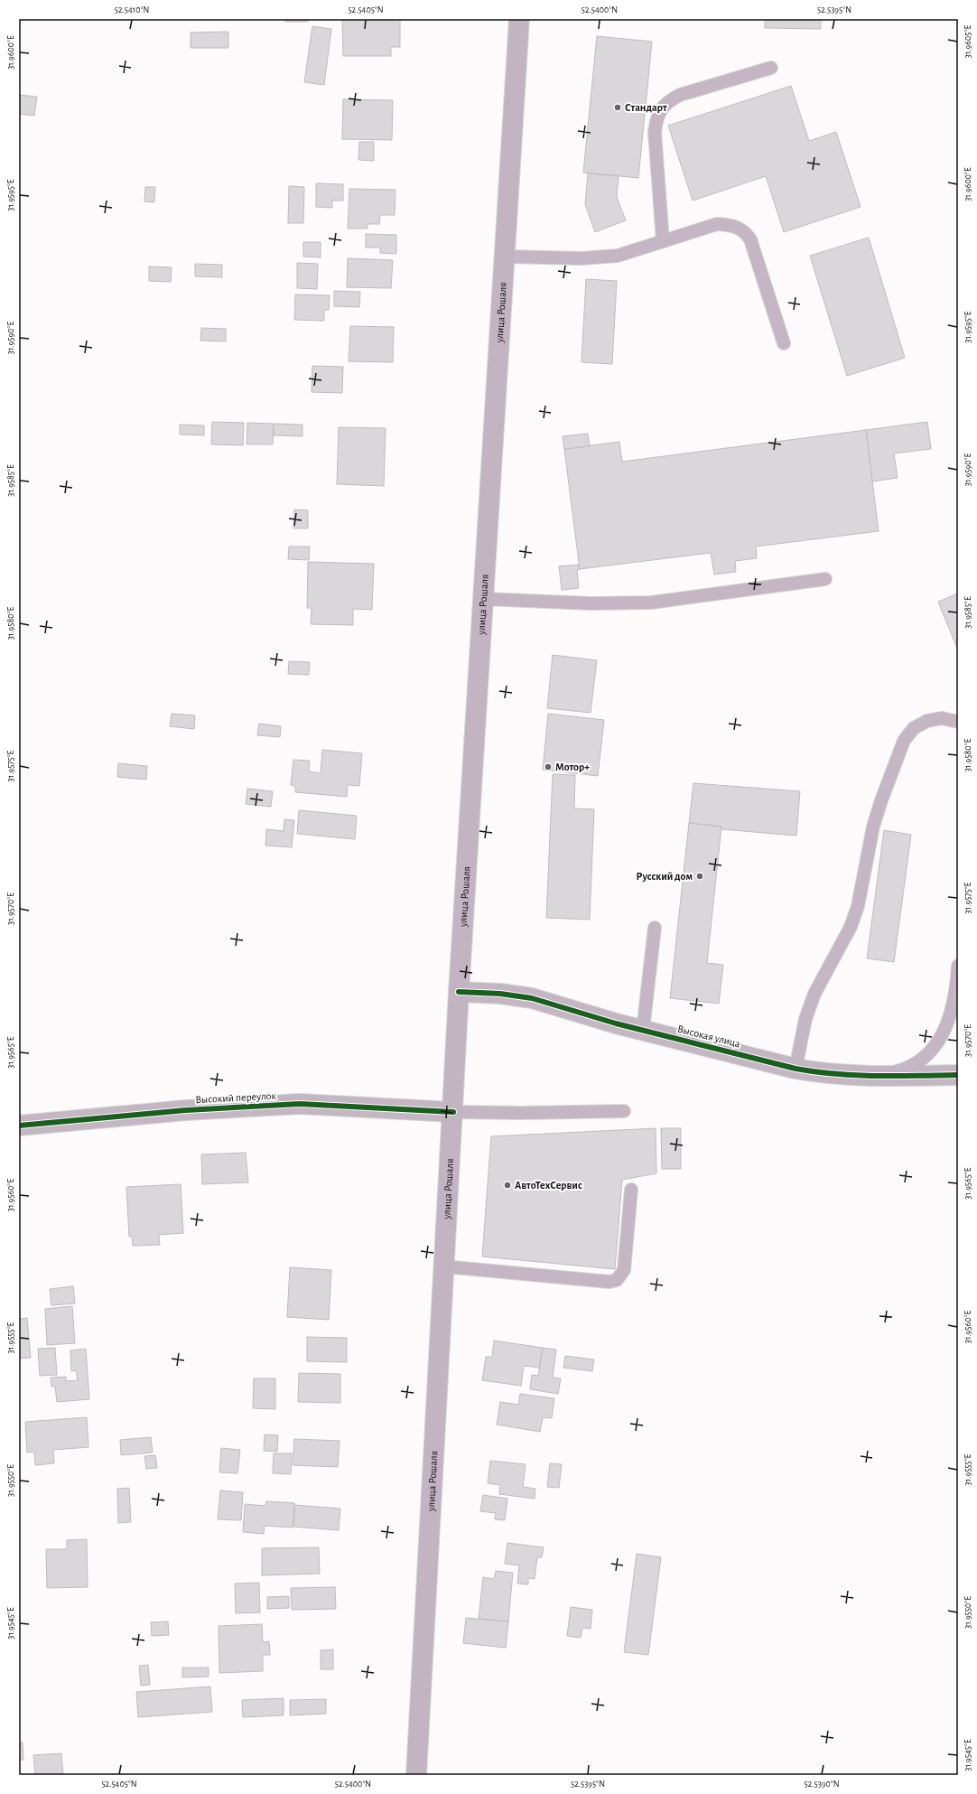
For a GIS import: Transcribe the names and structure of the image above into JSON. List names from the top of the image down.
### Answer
{
  "streets": {
    "main road": ["улица Рошаля"],
    "street": ["Высокая улица", "Высокий переулок"]
  },
  "crossings": [
    ["улица Рошаля", "Высокая улица"],
    ["улица Рошаля", "Высокий переулок"]
  ],
  "places": [
    "Стандарт",
    "Мотор+",
    "Русский дом",
    "АвтоТехСервис"
  ],
  "coordinates": [
    "52.5410°N",
    "52.5405°N",
    "52.5400°N",
    "52.5395°N",
    "31.9605°E",
    "31.9600°E",
    "31.9595°E",
    "31.9590°E",
    "31.9585°E",
    "31.9580°E",
    "31.9575°E",
    "31.9570°E",
    "31.9565°E",
    "31.9560°E",
    "31.9555°E",
    "31.9550°E",
    "31.9545°E",
    "52.5390°N"
  ]
}
